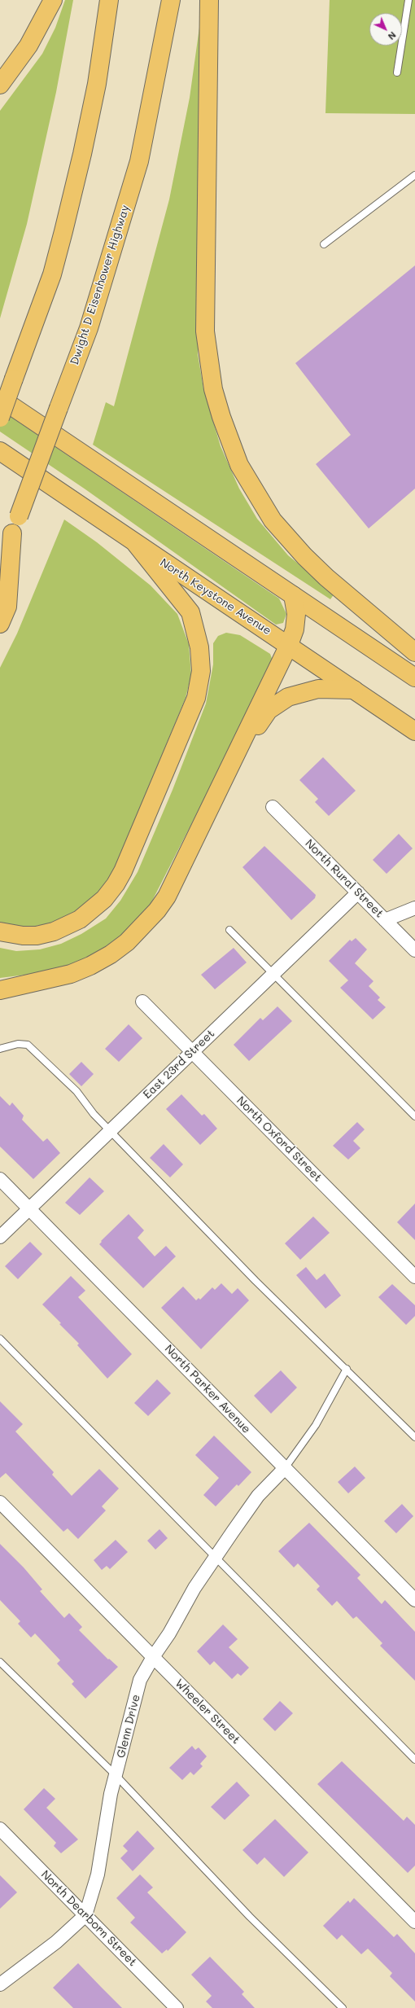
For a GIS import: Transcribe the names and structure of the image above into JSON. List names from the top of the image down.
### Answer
{
  "streets": {
    "main road": ["Dwight D Eisenhower Highway", "North Keystone Avenue"],
    "street": [
      "North Rural Street",
      "East 23rd Street",
      "North Oxford Street",
      "North Parker Avenue",
      "Wheeler Street",
      "Glenn Drive",
      "North Dearborn Street"
    ]
  },
  "crossings": [
    ["North Rural Street", "East 23rd Street"],
    ["East 23rd Street", "North Oxford Street"],
    ["East 23rd Street", "North Parker Avenue"],
    ["North Parker Avenue", "Glenn Drive"],
    ["Wheeler Street", "Glenn Drive"],
    ["Glenn Drive", "North Dearborn Street"]
  ],
  "north": "bottom right"
}
